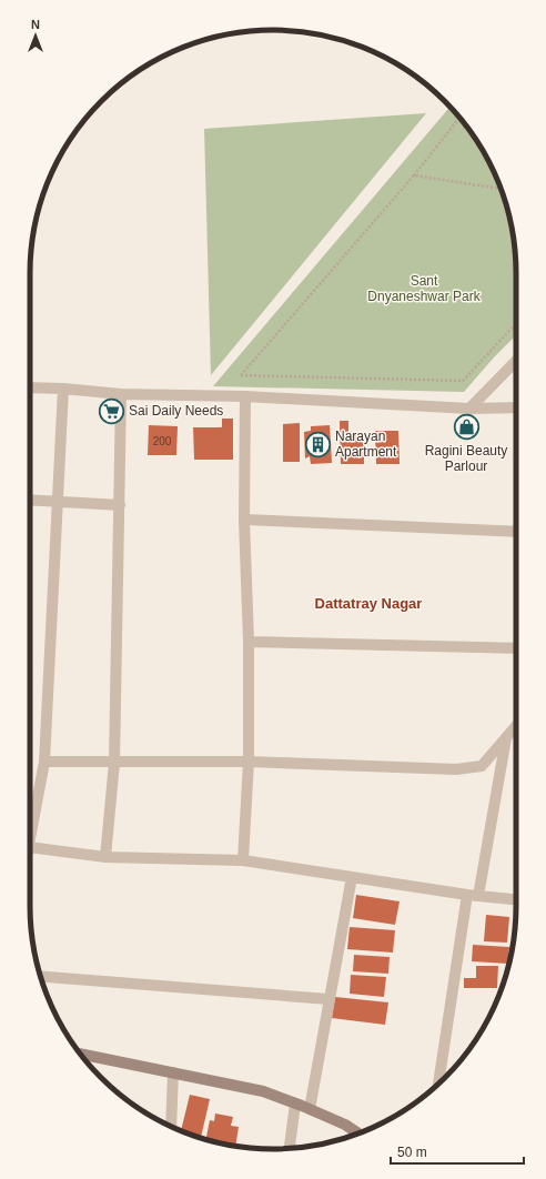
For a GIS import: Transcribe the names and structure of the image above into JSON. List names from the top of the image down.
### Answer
{
  "districts": ["Dattatray Nagar"],
  "parks": ["Sant Dnyaneshwar Park"],
  "places": {
    "supermarket": ["Sai Daily Needs"],
    "shop": ["Ragini Beauty Parlour"],
    "building": ["Narayan Apartment"]
  },
  "house_numbers": ["200"],
  "scale_bar": "50 m",
  "north": "top"
}
